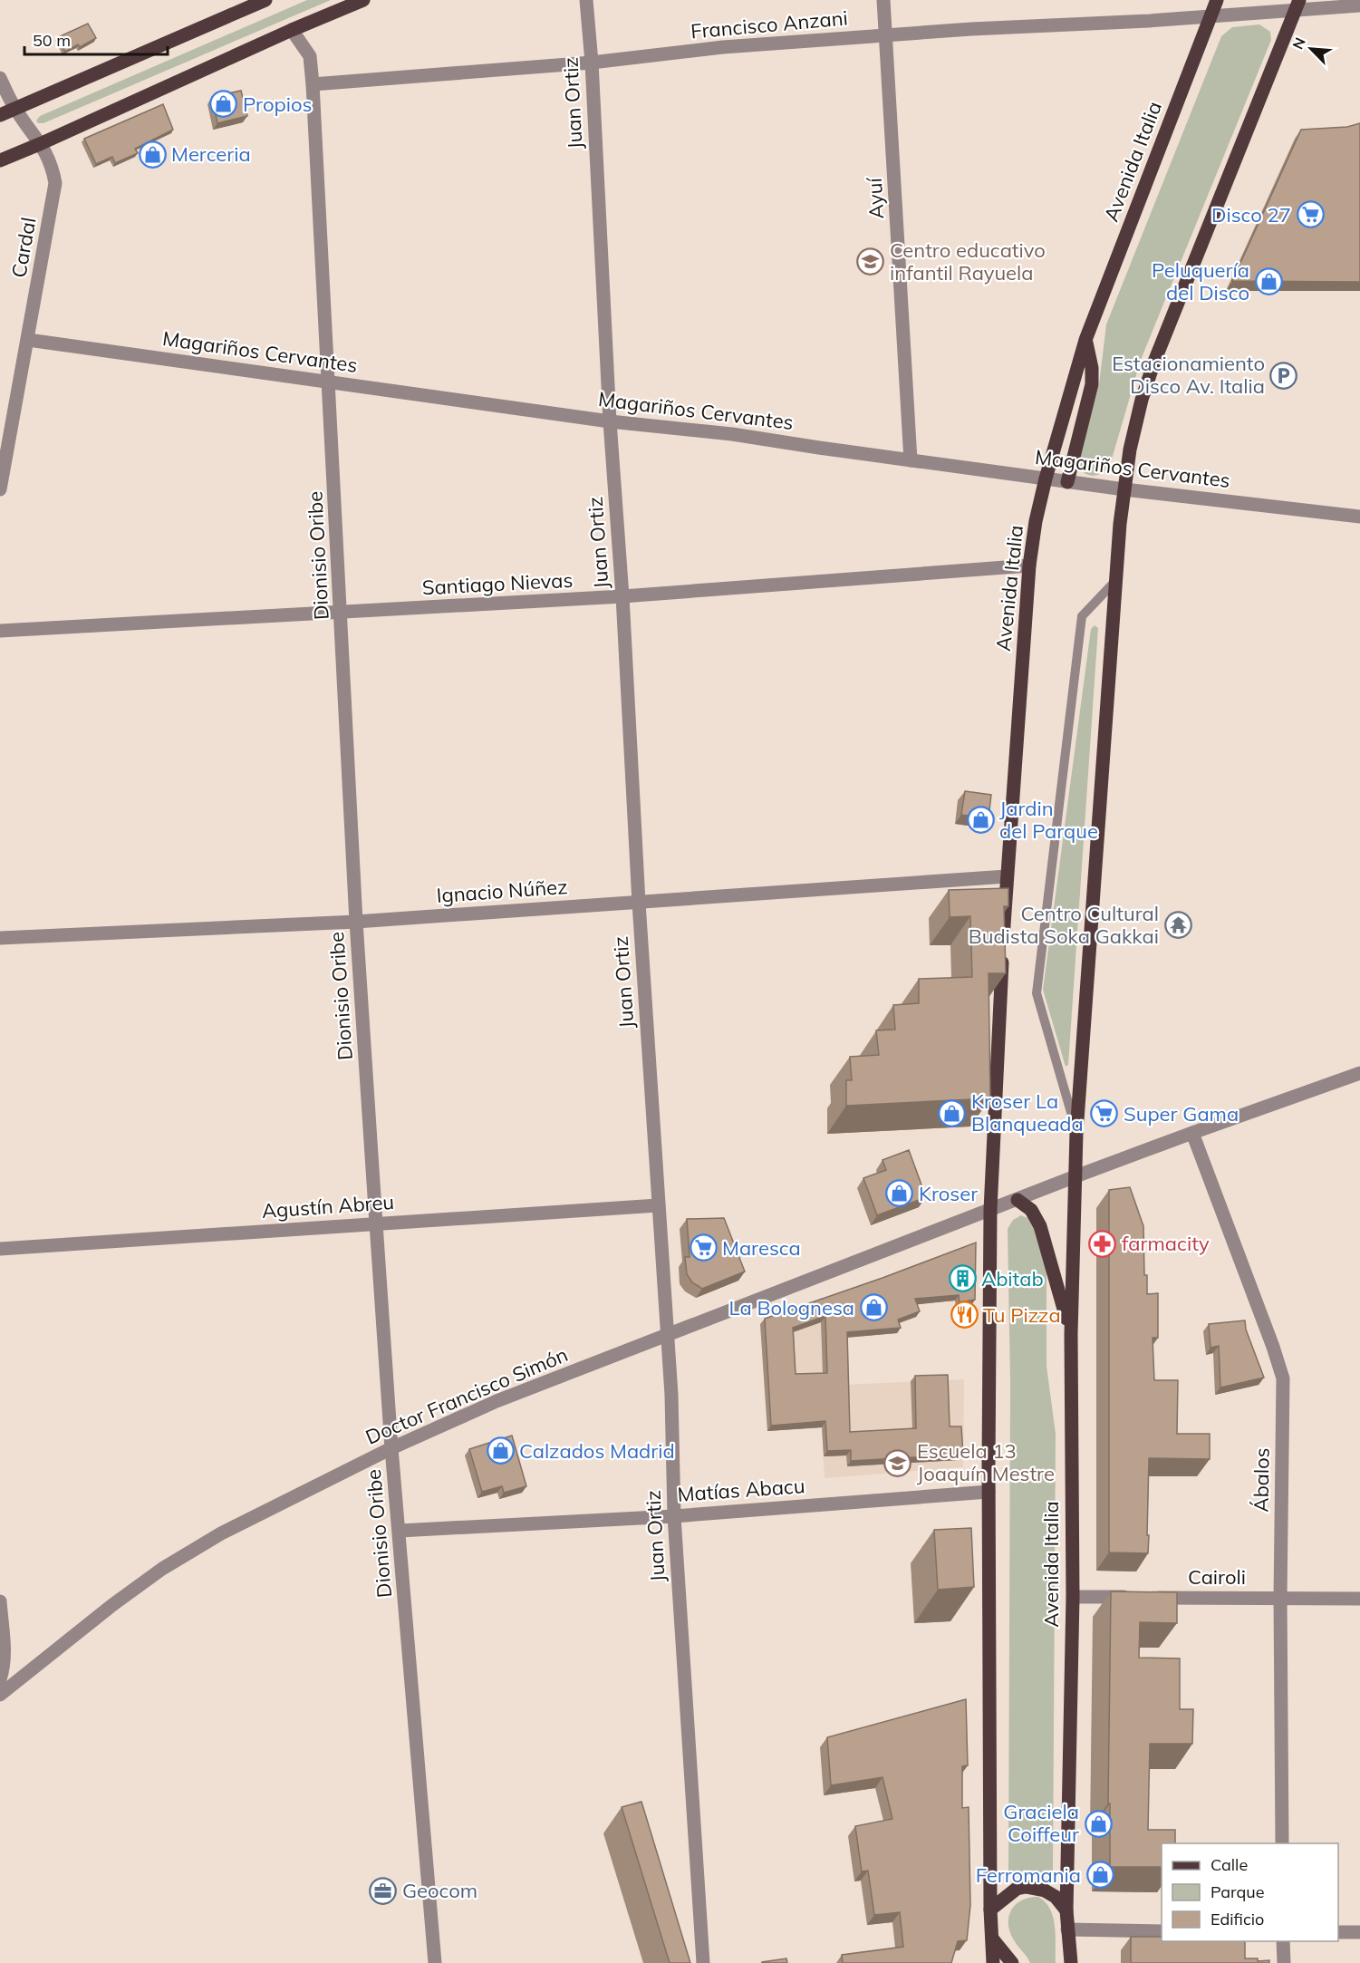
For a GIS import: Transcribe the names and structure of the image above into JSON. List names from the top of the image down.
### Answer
{
  "streets": {
    "main road": ["Avenida Italia"],
    "street": [
      "Francisco Anzani",
      "Juan Ortiz",
      "Ayuí",
      "Cardal",
      "Magariños Cervantes",
      "Dionisio Oribe",
      "Santiago Nievas",
      "Ignacio Núñez",
      "Agustín Abreu",
      "Doctor Francisco Simón",
      "Ábalos",
      "Matías Abacu",
      "Cairoli"
    ]
  },
  "crossings": [
    ["Francisco Anzani", "Juan Ortiz"],
    ["Francisco Anzani", "Avenida Italia"],
    ["Francisco Anzani", "Ayuí"],
    ["Francisco Anzani", "Dionisio Oribe"],
    ["Juan Ortiz", "Magariños Cervantes"],
    ["Juan Ortiz", "Santiago Nievas"],
    ["Juan Ortiz", "Ignacio Núñez"],
    ["Juan Ortiz", "Agustín Abreu"],
    ["Juan Ortiz", "Doctor Francisco Simón"],
    ["Juan Ortiz", "Matías Abacu"],
    ["Avenida Italia", "Magariños Cervantes"],
    ["Avenida Italia", "Santiago Nievas"],
    ["Avenida Italia", "Ignacio Núñez"],
    ["Avenida Italia", "Doctor Francisco Simón"],
    ["Avenida Italia", "Matías Abacu"],
    ["Avenida Italia", "Cairoli"],
    ["Ayuí", "Magariños Cervantes"],
    ["Cardal", "Magariños Cervantes"],
    ["Magariños Cervantes", "Dionisio Oribe"],
    ["Dionisio Oribe", "Santiago Nievas"],
    ["Dionisio Oribe", "Ignacio Núñez"],
    ["Dionisio Oribe", "Agustín Abreu"],
    ["Dionisio Oribe", "Doctor Francisco Simón"],
    ["Dionisio Oribe", "Matías Abacu"],
    ["Ábalos", "Cairoli"]
  ],
  "places": {
    "shop": [
      "Propios",
      "Merceria",
      "Peluquería del Disco",
      "Jardin del Parque",
      "Kroser La Blanqueada",
      "Kroser",
      "La Bolognesa",
      "Calzados Madrid",
      "Graciela Coiffeur",
      "Ferromania"
    ],
    "supermarket": ["Disco 27", "Super Gama", "Maresca"],
    "school or university": ["Centro educativo infantil Rayuela", "Escuela 13 Joaquín Mestre"],
    "parking": ["Estacionamiento Disco Av. Italia"],
    "temple": ["Centro Cultural Budista Soka Gakkai"],
    "pharmacy": ["farmacity"],
    "building": ["Abitab"],
    "restaurant": ["Tu Pizza"],
    "office": ["Geocom"]
  },
  "legend": ["Calle", "Parque", "Edificio"],
  "scale_bar": "50 m",
  "north": "top left"
}
